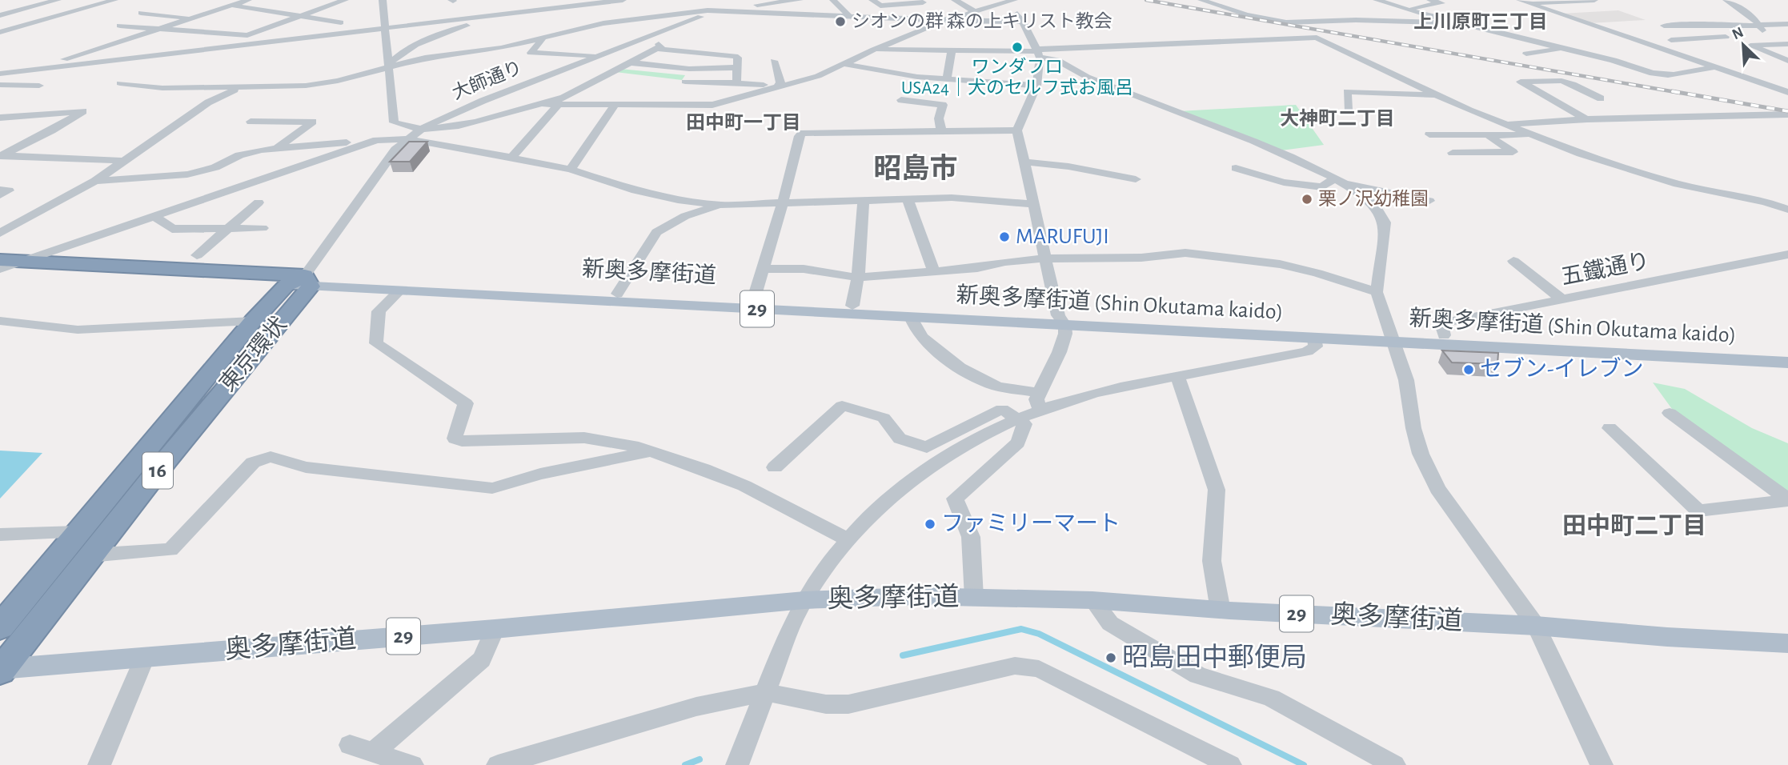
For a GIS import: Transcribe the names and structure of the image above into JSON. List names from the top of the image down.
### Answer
{
  "streets": {
    "highway": ["東京環状", "16"],
    "main road": [
      "新奥多摩街道",
      "新奥多摩街道 (Shin Okutama kaido)",
      "29",
      "奥多摩街道"
    ],
    "street": ["大師通り", "五鐵通り"]
  },
  "crossings": [
    ["大師通り", "新奥多摩街道"],
    ["大師通り", "29"],
    ["大師通り", "東京環状"],
    ["五鐵通り", "新奥多摩街道 (Shin Okutama kaido)"],
    ["新奥多摩街道", "新奥多摩街道 (Shin Okutama kaido)"],
    ["新奥多摩街道", "29"],
    ["新奥多摩街道", "東京環状"],
    ["新奥多摩街道 (Shin Okutama kaido)", "29"],
    ["29", "東京環状"],
    ["東京環状", "奥多摩街道"]
  ],
  "districts": [
    "上川原町三丁目",
    "大神町二丁目",
    "田中町一丁目",
    "昭島市",
    "田中町二丁目"
  ],
  "places": [
    "シオンの群 森の上キリスト教会",
    "ワンダフロ USA24｜犬のセルフ式お風呂",
    "栗ノ沢幼稚園",
    "MARUFUJI",
    "セブン-イレブン",
    "ファミリーマート",
    "昭島田中郵便局"
  ],
  "north": "top left"
}
